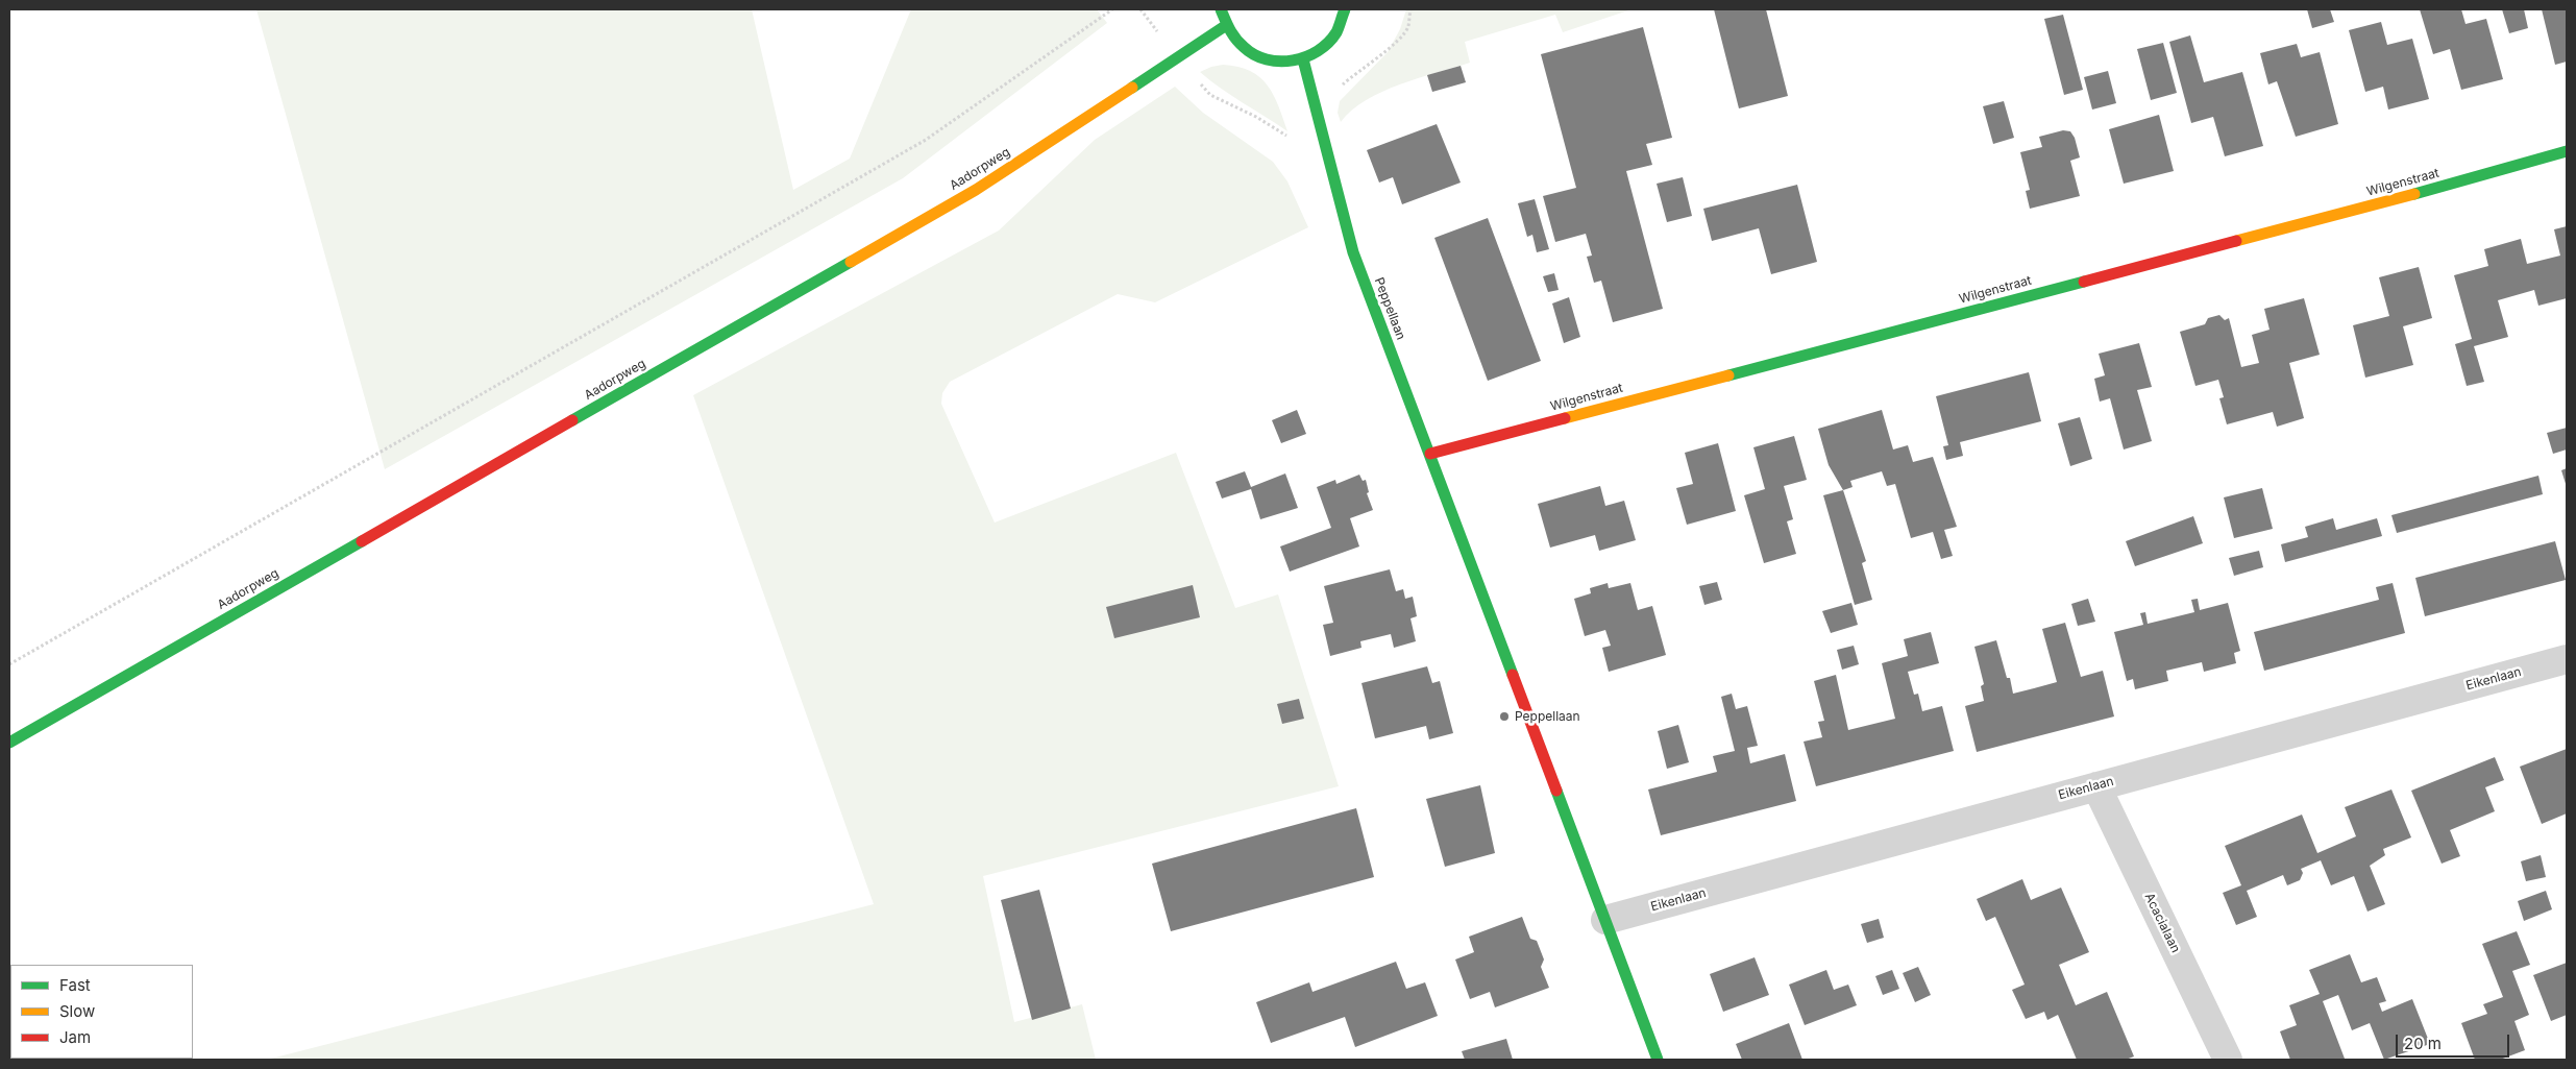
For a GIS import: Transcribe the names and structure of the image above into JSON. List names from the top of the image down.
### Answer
{
  "streets": {
    "street": [
      "Aadorpweg",
      "Wilgenstraat",
      "Peppellaan",
      "Eikenlaan",
      "Acacialaan"
    ]
  },
  "crossings": [
    ["Wilgenstraat", "Peppellaan"],
    ["Peppellaan", "Eikenlaan"],
    ["Eikenlaan", "Acacialaan"]
  ],
  "places": ["Peppellaan"],
  "legend": ["Fast", "Slow", "Jam"],
  "scale_bar": "20 m"
}
